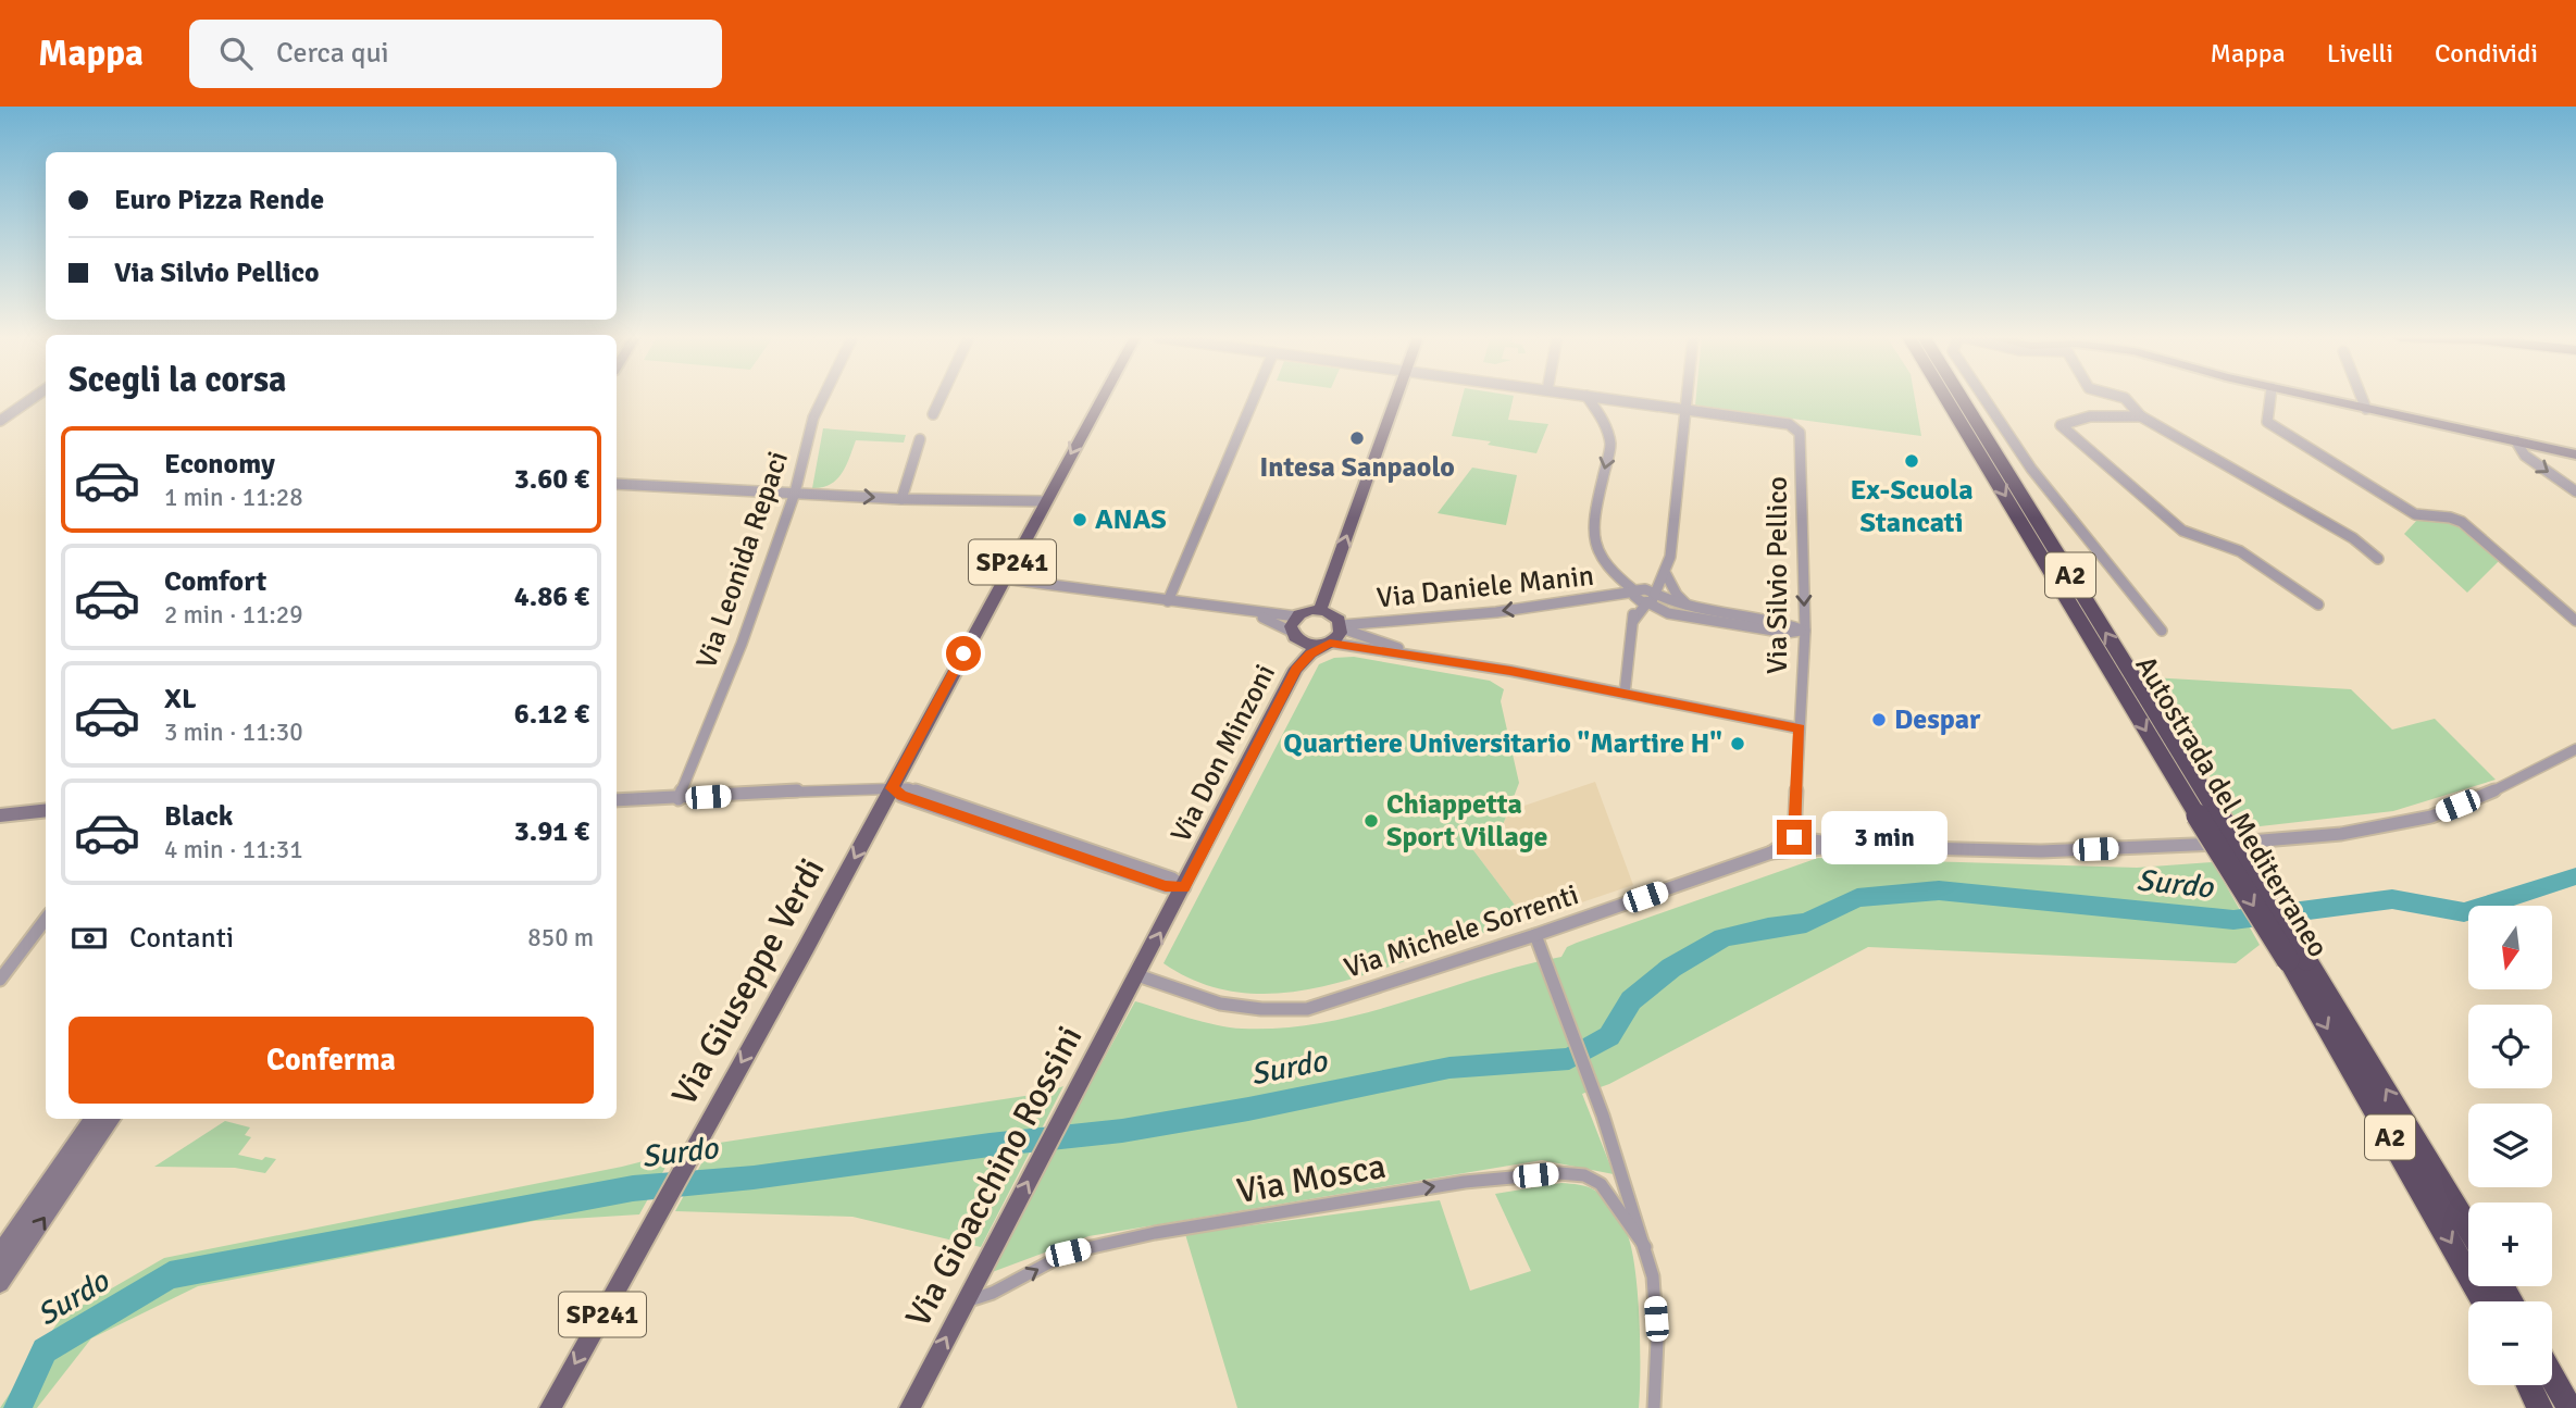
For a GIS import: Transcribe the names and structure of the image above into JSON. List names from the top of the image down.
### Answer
{
  "streets": {
    "highway": ["A2", "Autostrada del Mediterraneo"],
    "main road": [
      "SP241",
      "Via Don Minzoni",
      "Via Giuseppe Verdi",
      "Via Gioacchino Rossini"
    ],
    "street": [
      "Via Leonida Repaci",
      "Via Silvio Pellico",
      "Via Daniele Manin",
      "Via Michele Sorrenti",
      "Via Mosca"
    ]
  },
  "crossings": [
    ["SP241", "Via Giuseppe Verdi"],
    ["Via Silvio Pellico", "Via Michele Sorrenti"],
    ["Via Daniele Manin", "Via Don Minzoni"],
    ["Via Don Minzoni", "Via Michele Sorrenti"],
    ["Via Don Minzoni", "Via Gioacchino Rossini"],
    ["Via Michele Sorrenti", "Via Gioacchino Rossini"],
    ["Via Michele Sorrenti", "Via Mosca"],
    ["Via Gioacchino Rossini", "Via Mosca"]
  ],
  "one_way": ["Via Giuseppe Verdi", "Via Gioacchino Rossini", "Via Mosca"],
  "water": ["Surdo"],
  "places": [
    "Intesa Sanpaolo",
    "Ex-Scuola Stancati",
    "ANAS",
    "Despar",
    "Quartiere Universitario \"Martire H\"",
    "Chiappetta Sport Village"
  ],
  "north": "bottom",
  "page": {
    "header": "Mappa",
    "search": "Cerca qui",
    "nav": ["Mappa", "Livelli", "Condividi"],
    "banner": ["Euro Pizza Rende", "Via Silvio Pellico"],
    "heading": "Scegli la corsa",
    "list": [
      {
        "name": "Economy",
        "note": "1 min · 11:28",
        "value": "3.60 €"
      },
      {
        "name": "Comfort",
        "note": "2 min · 11:29",
        "value": "4.86 €"
      },
      {
        "name": "XL",
        "note": "3 min · 11:30",
        "value": "6.12 €"
      },
      {
        "name": "Black",
        "note": "4 min · 11:31",
        "value": "3.91 €"
      }
    ],
    "bubble": "3 min",
    "pay": ["Contanti", "850 m"],
    "map_buttons": ["+", "−"],
    "buttons": "Conferma"
  }
}
